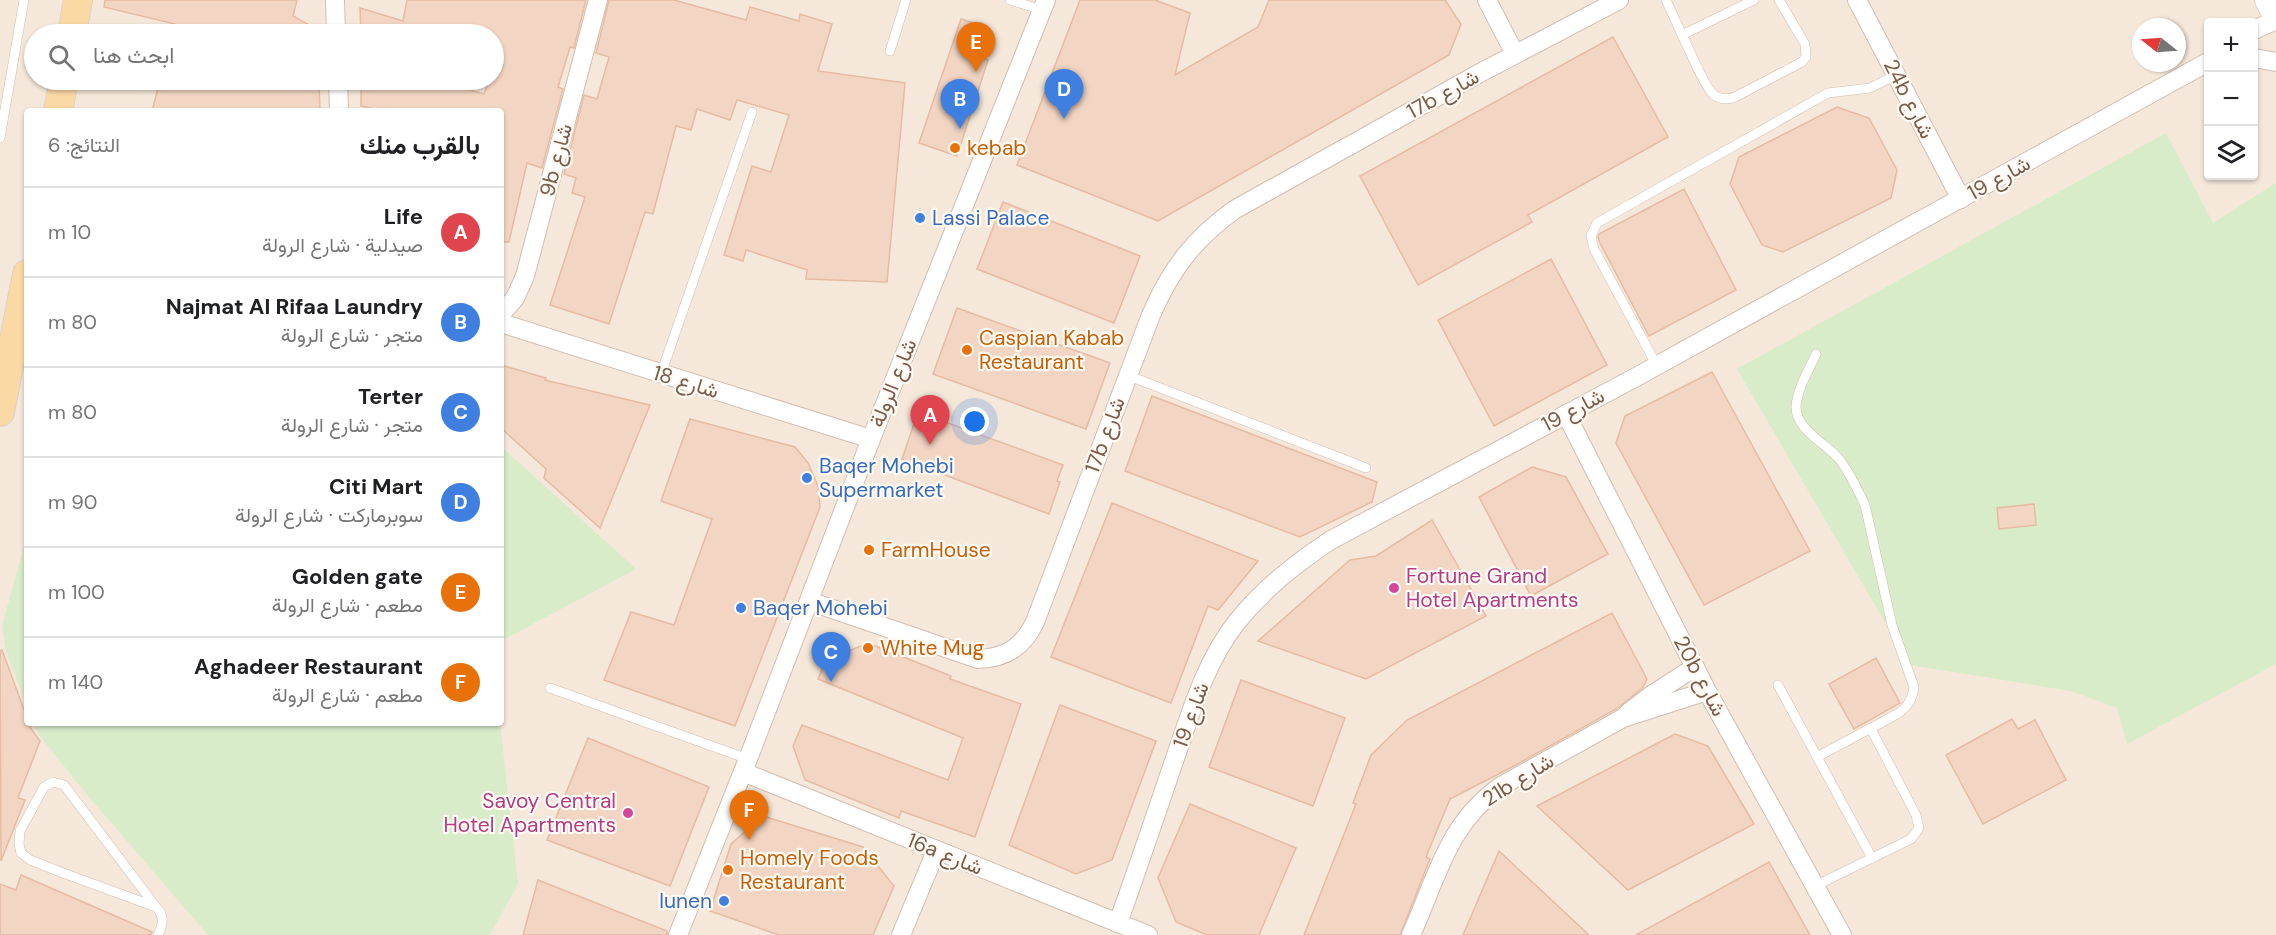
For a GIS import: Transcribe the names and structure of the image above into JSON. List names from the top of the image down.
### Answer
{
  "streets": {
    "street": [
      "17b شارع",
      "24b شارع",
      "9b شارع",
      "شارع 19",
      "شارع 18",
      "شارع الرولة",
      "20b شارع",
      "21b شارع",
      "16a شارع"
    ]
  },
  "crossings": [
    ["17b شارع", "شارع الرولة"],
    ["24b شارع", "شارع 19"],
    ["شارع 19", "20b شارع"],
    ["شارع 19", "16a شارع"],
    ["شارع 18", "شارع الرولة"],
    ["شارع الرولة", "16a شارع"],
    ["20b شارع", "21b شارع"]
  ],
  "places": [
    "kebab",
    "Lassi Palace",
    "Caspian Kabab Restaurant",
    "Baqer Mohebi Supermarket",
    "FarmHouse",
    "Fortune Grand Hotel Apartments",
    "Baqer Mohebi",
    "White Mug",
    "Savoy Central Hotel Apartments",
    "Homely Foods Restaurant",
    "lunen"
  ],
  "north": "left",
  "page": {
    "map_buttons": ["+", "−"],
    "pins": [
      "E",
      "D",
      "B",
      "A",
      "C",
      "F"
    ],
    "search": "ابحث هنا",
    "heading": ["بالقرب منك", "النتائج: 6"],
    "list": [
      {
        "mark": "A",
        "name": "Life",
        "note": "صيدلية · شارع الرولة",
        "value": "10 m"
      },
      {
        "mark": "B",
        "name": "Najmat Al Rifaa Laundry",
        "note": "متجر · شارع الرولة",
        "value": "80 m"
      },
      {
        "mark": "C",
        "name": "Terter",
        "note": "متجر · شارع الرولة",
        "value": "80 m"
      },
      {
        "mark": "D",
        "name": "Citi Mart",
        "note": "سوبرماركت · شارع الرولة",
        "value": "90 m"
      },
      {
        "mark": "E",
        "name": "Golden gate",
        "note": "مطعم · شارع الرولة",
        "value": "100 m"
      },
      {
        "mark": "F",
        "name": "Aghadeer Restaurant",
        "note": "مطعم · شارع الرولة",
        "value": "140 m"
      }
    ]
  }
}
